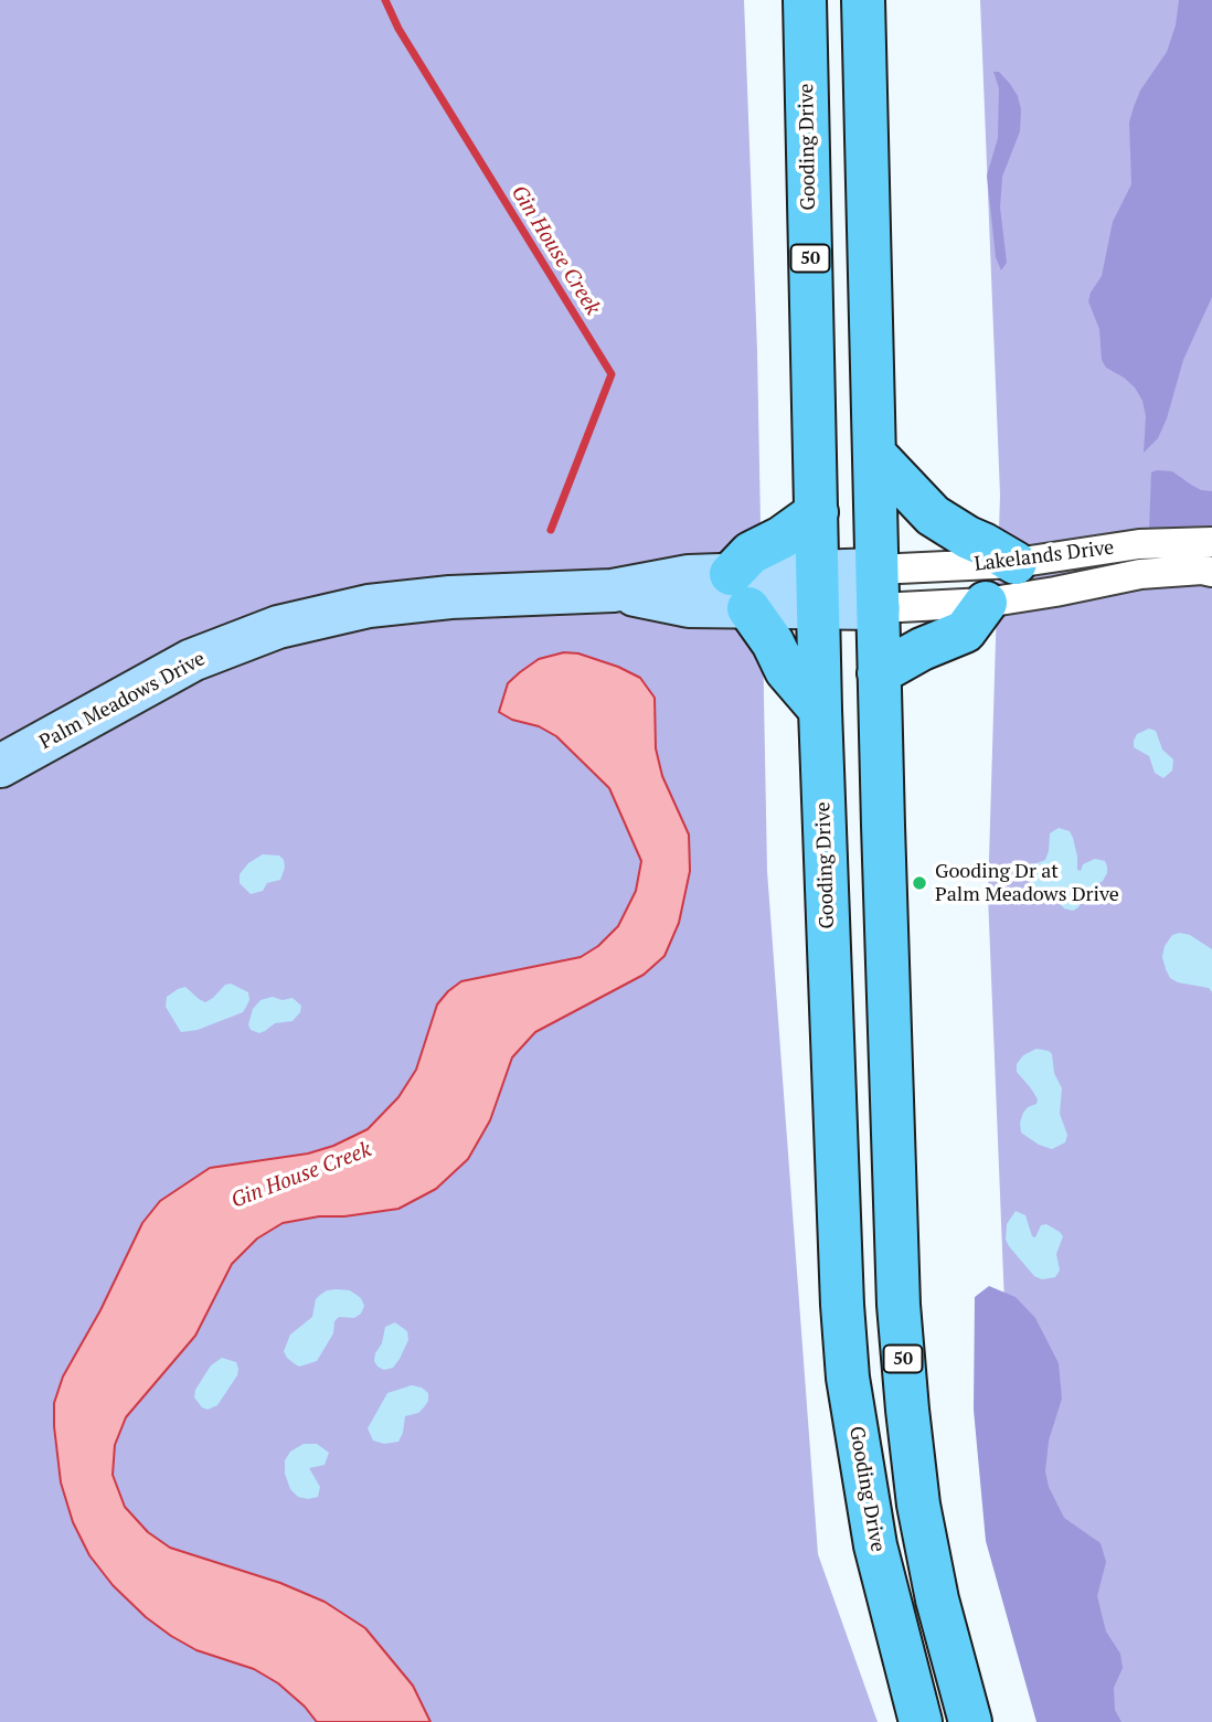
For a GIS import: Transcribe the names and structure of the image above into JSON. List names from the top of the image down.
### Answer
{
  "streets": {
    "main road": ["Gooding Drive", "50"],
    "street": ["Lakelands Drive", "Palm Meadows Drive"]
  },
  "crossings": [
    ["Gooding Drive", "Palm Meadows Drive"],
    ["50", "Lakelands Drive"],
    ["50", "Palm Meadows Drive"],
    ["Lakelands Drive", "Palm Meadows Drive"]
  ],
  "water": ["Gin House Creek"],
  "places": ["Gooding Dr at Palm Meadows Drive"]
}
